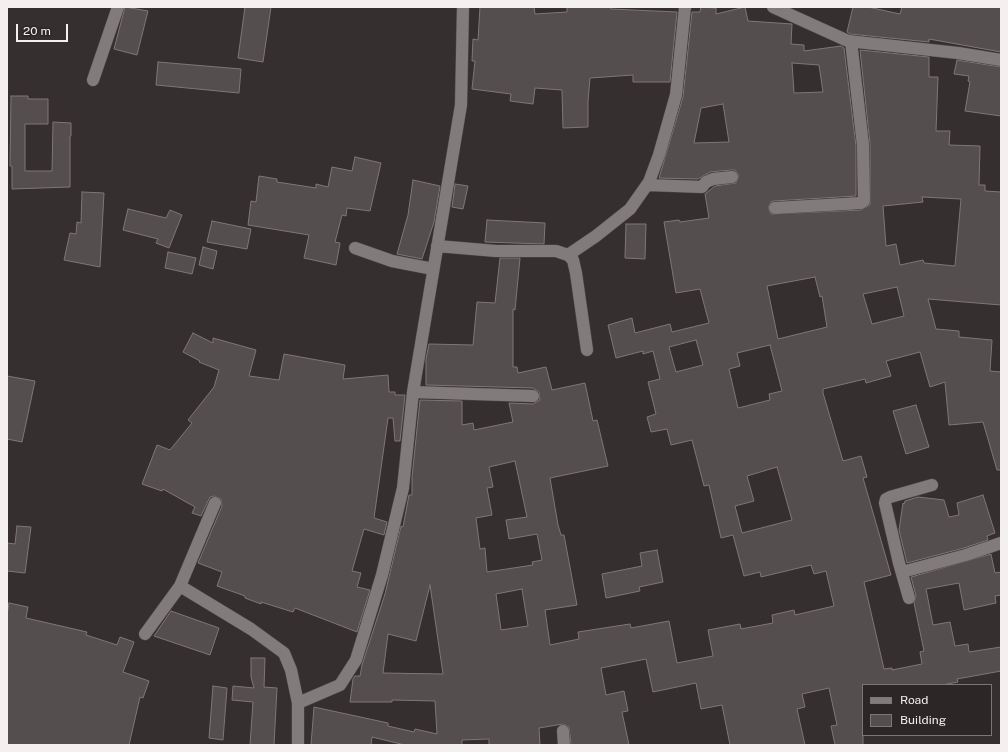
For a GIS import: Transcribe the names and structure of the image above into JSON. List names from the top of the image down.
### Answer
{
  "legend": ["Road", "Building"],
  "scale_bar": "20 m"
}
